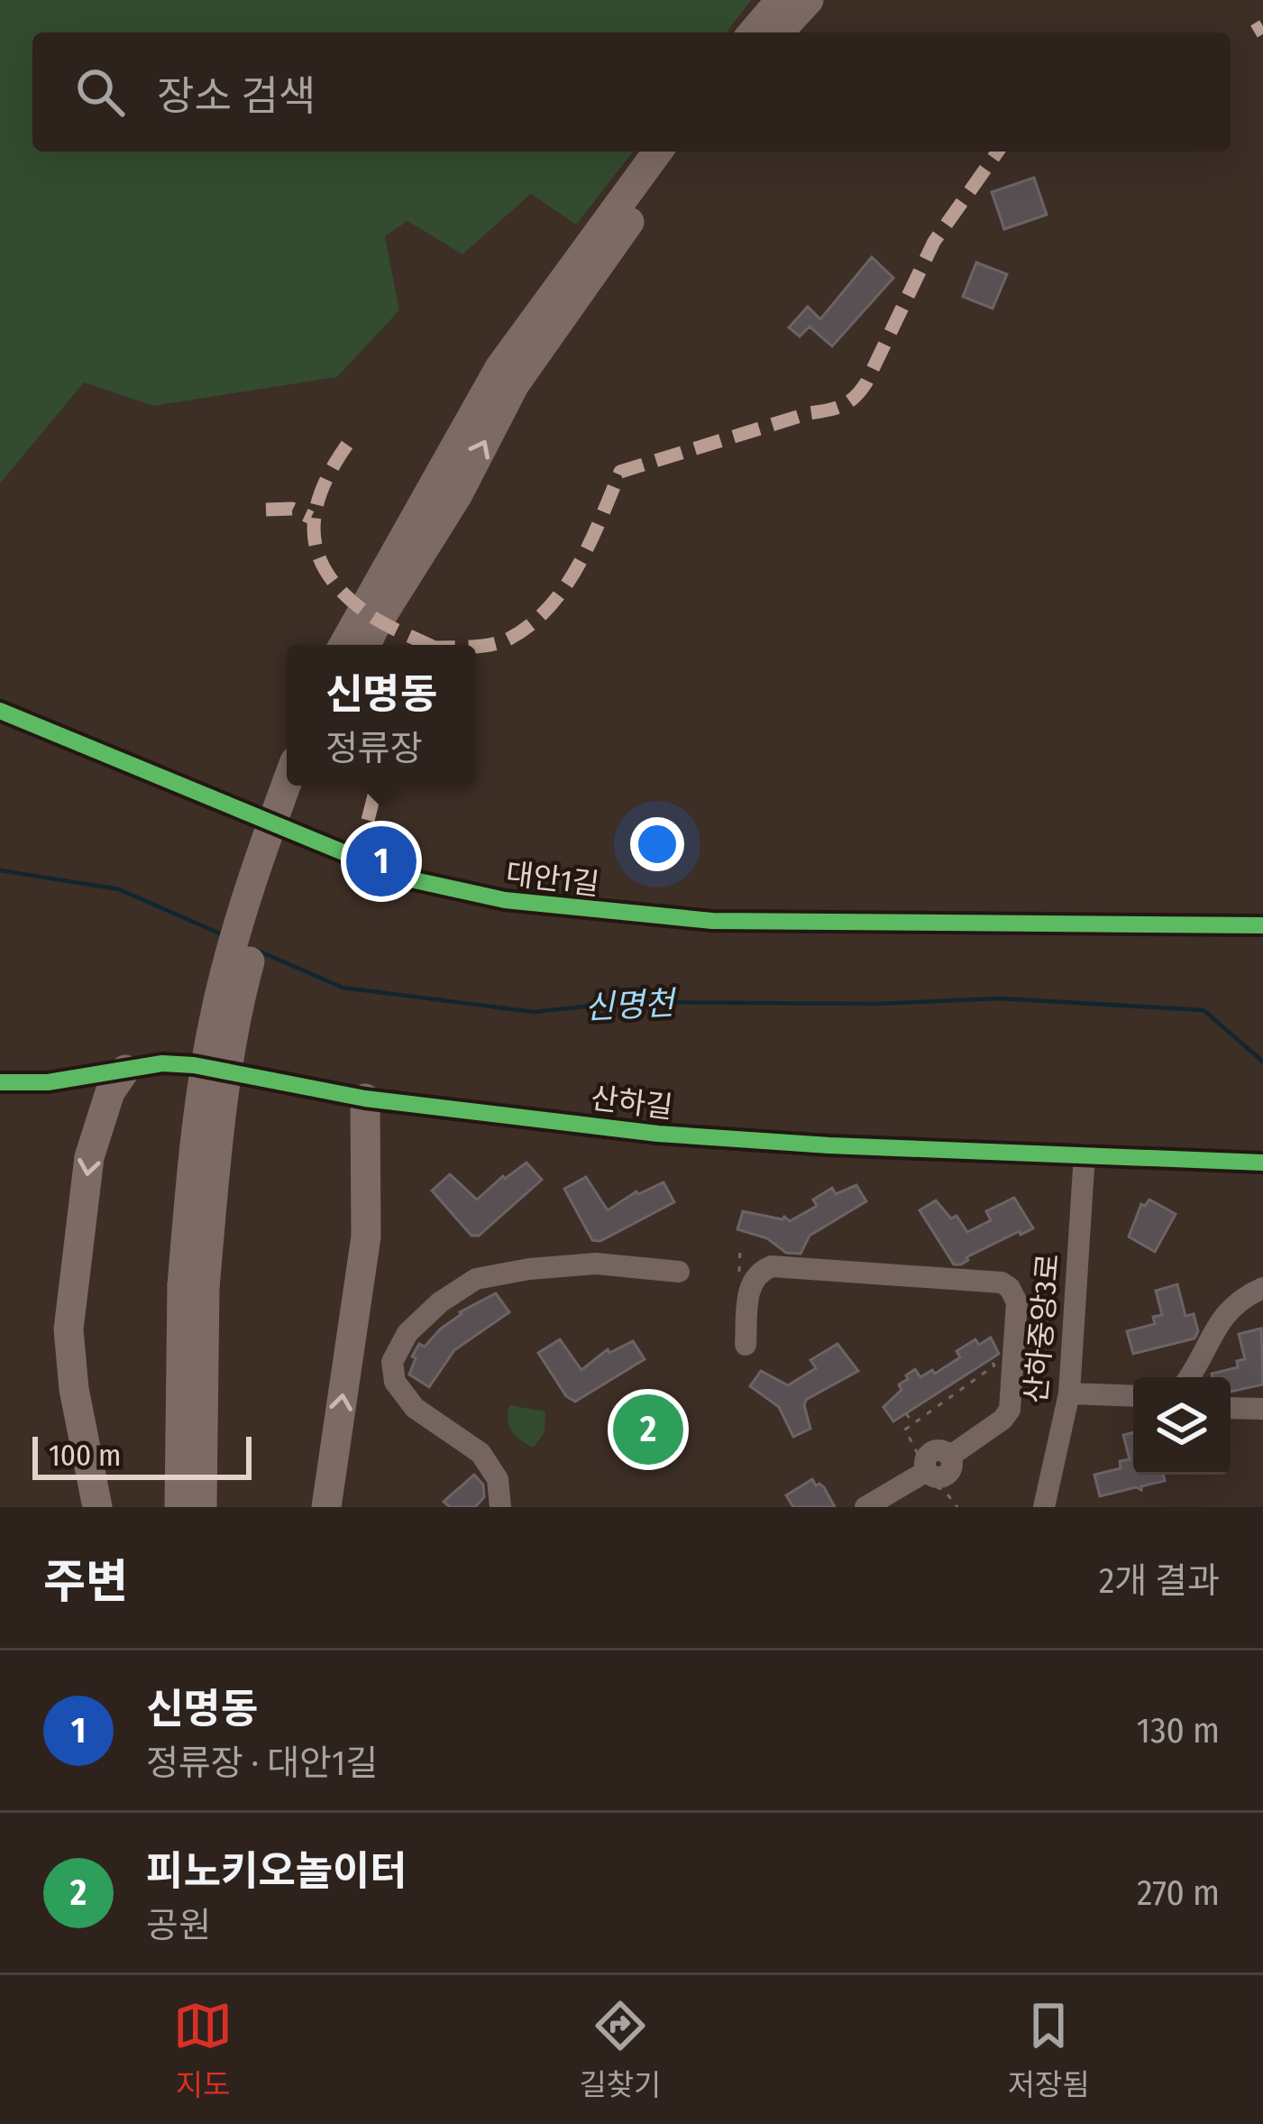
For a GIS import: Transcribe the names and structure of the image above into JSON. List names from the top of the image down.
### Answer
{
  "streets": {
    "street": ["대안1길", "산하길", "산하중앙3로"]
  },
  "crossings": [
    ["산하길", "산하중앙3로"]
  ],
  "water": ["신명천"],
  "scale_bar": "100 m",
  "page": {
    "search": "장소 검색",
    "popup": ["신명동", "정류장"],
    "pins": ["1", "2"],
    "scale": "100 m",
    "heading": ["주변", "2개 결과"],
    "list": [
      {
        "mark": "1",
        "name": "신명동",
        "note": "정류장 · 대안1길",
        "value": "130 m"
      },
      {
        "mark": "2",
        "name": "피노키오놀이터",
        "note": "공원",
        "value": "270 m"
      }
    ],
    "nav": ["지도", "길찾기", "저장됨"]
  }
}
